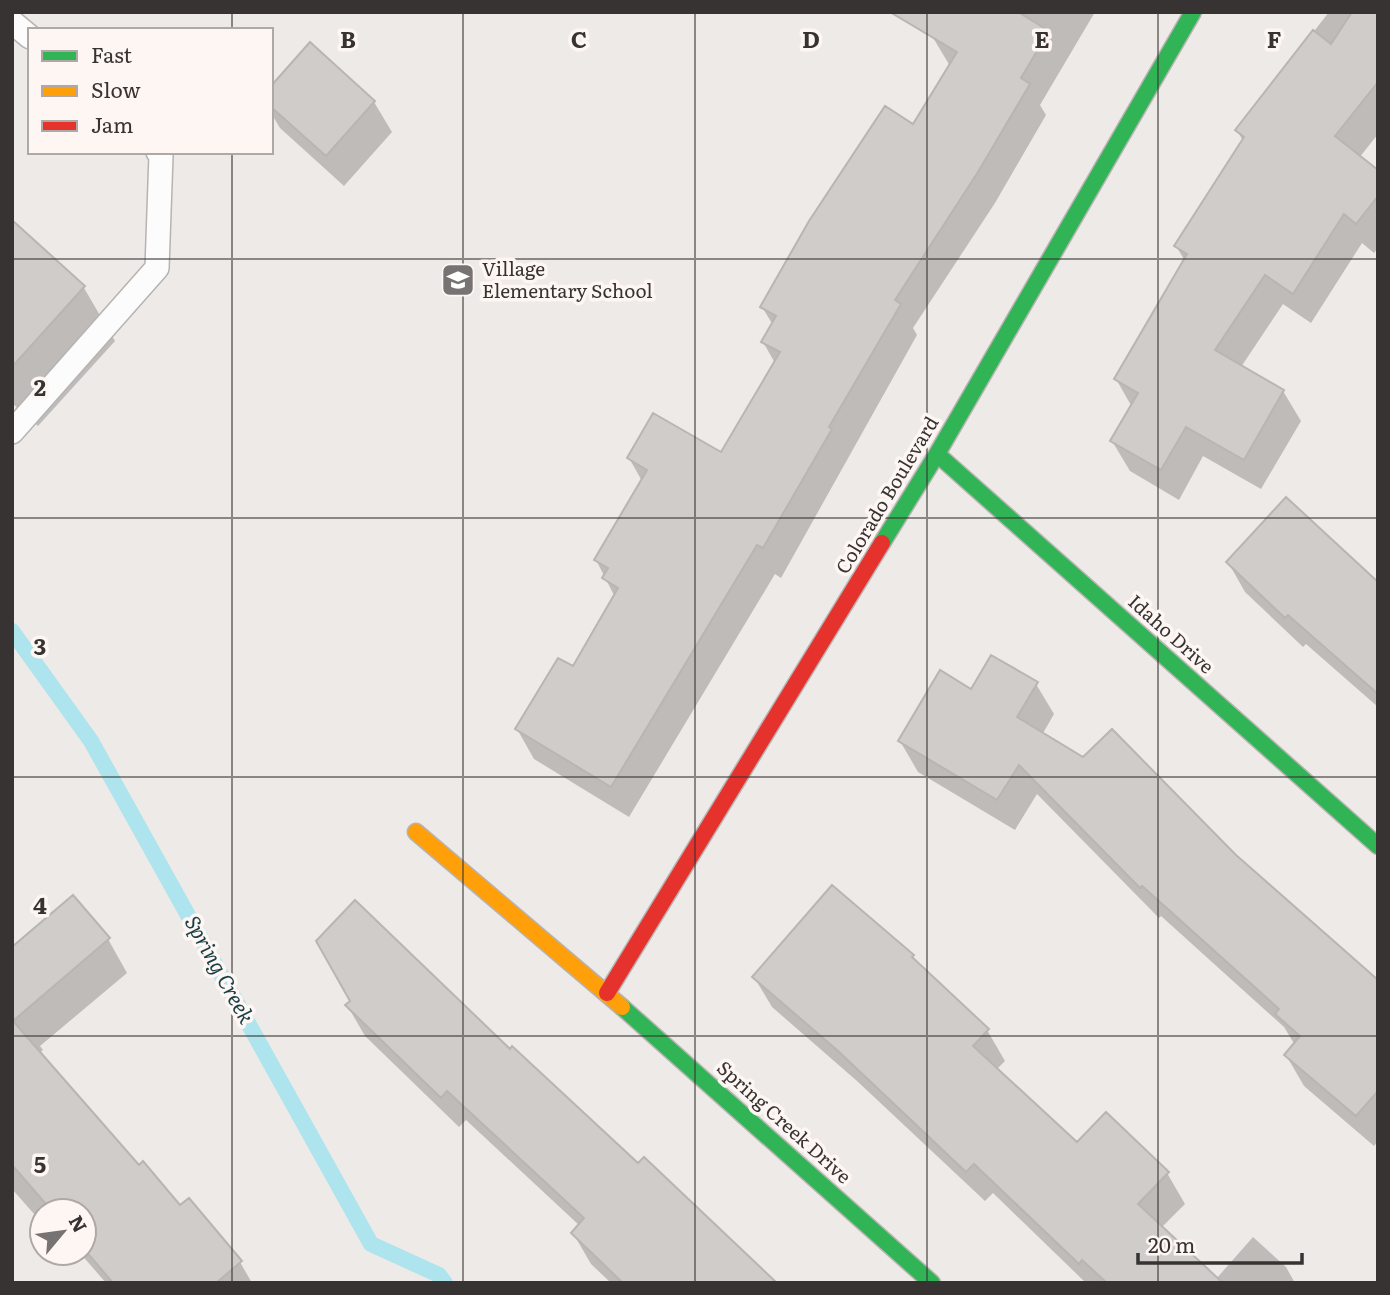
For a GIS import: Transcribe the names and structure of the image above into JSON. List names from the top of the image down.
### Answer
{
  "streets": {
    "street": ["Colorado Boulevard", "Idaho Drive", "Spring Creek Drive"]
  },
  "crossings": [
    ["Colorado Boulevard", "Idaho Drive"],
    ["Colorado Boulevard", "Spring Creek Drive"]
  ],
  "water": ["Spring Creek"],
  "places": {
    "school or university": ["Village Elementary School"]
  },
  "legend": ["Fast", "Slow", "Jam"],
  "scale_bar": "20 m",
  "north": "top right",
  "grid": {
    "columns": [
      "B",
      "C",
      "D",
      "E",
      "F"
    ],
    "rows": [
      "2",
      "3",
      "4",
      "5"
    ]
  }
}
